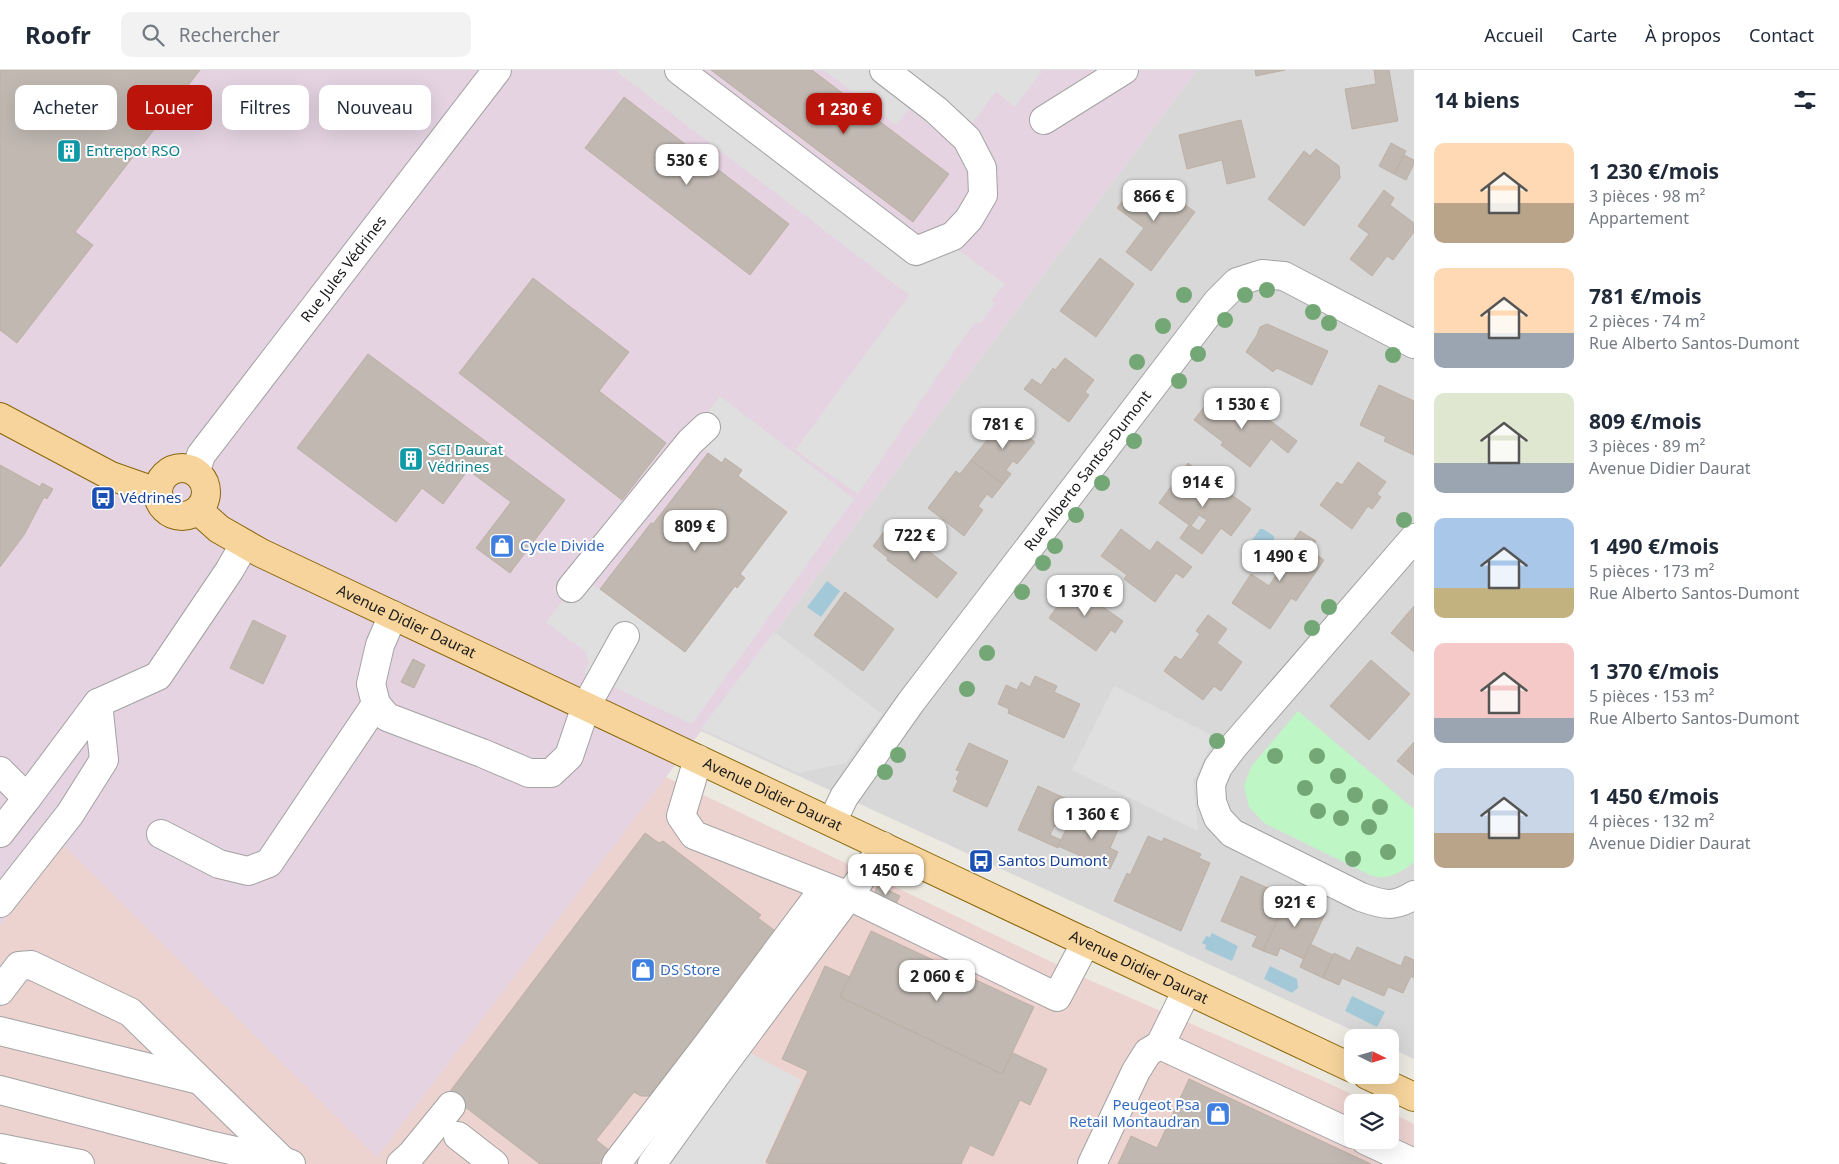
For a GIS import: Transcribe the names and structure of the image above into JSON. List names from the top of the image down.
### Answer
{
  "streets": {
    "main road": ["Avenue Didier Daurat"],
    "street": ["Rue Jules Védrines", "Rue Alberto Santos-Dumont"]
  },
  "crossings": [
    ["Rue Jules Védrines", "Avenue Didier Daurat"],
    ["Rue Alberto Santos-Dumont", "Avenue Didier Daurat"]
  ],
  "places": {
    "building": ["Entrepot RSO", "SCI Daurat Védrines"],
    "bus stop": ["Védrines", "Santos Dumont"],
    "shop": ["Cycle Divide", "DS Store", "Peugeot Psa Retail Montaudran"]
  },
  "north": "right",
  "page": {
    "header": "Roofr",
    "search": "Rechercher",
    "nav": [
      "Accueil",
      "Carte",
      "À propos",
      "Contact"
    ],
    "heading": "14 biens",
    "chip": [
      "Acheter",
      "Louer",
      "Filtres",
      "Nouveau"
    ],
    "price": [
      "1 230 €",
      "530 €",
      "866 €",
      "1 530 €",
      "781 €",
      "914 €",
      "809 €",
      "722 €",
      "1 490 €",
      "1 370 €",
      "1 360 €",
      "1 450 €",
      "921 €",
      "2 060 €"
    ],
    "list": [
      {
        "name": "1 230 €/mois",
        "note": "3 pièces · 98 m² · Appartement"
      },
      {
        "name": "781 €/mois",
        "note": "2 pièces · 74 m² · Rue Alberto Santos-Dumont"
      },
      {
        "name": "809 €/mois",
        "note": "3 pièces · 89 m² · Avenue Didier Daurat"
      },
      {
        "name": "1 490 €/mois",
        "note": "5 pièces · 173 m² · Rue Alberto Santos-Dumont"
      },
      {
        "name": "1 370 €/mois",
        "note": "5 pièces · 153 m² · Rue Alberto Santos-Dumont"
      },
      {
        "name": "1 450 €/mois",
        "note": "4 pièces · 132 m² · Avenue Didier Daurat"
      }
    ]
  }
}
